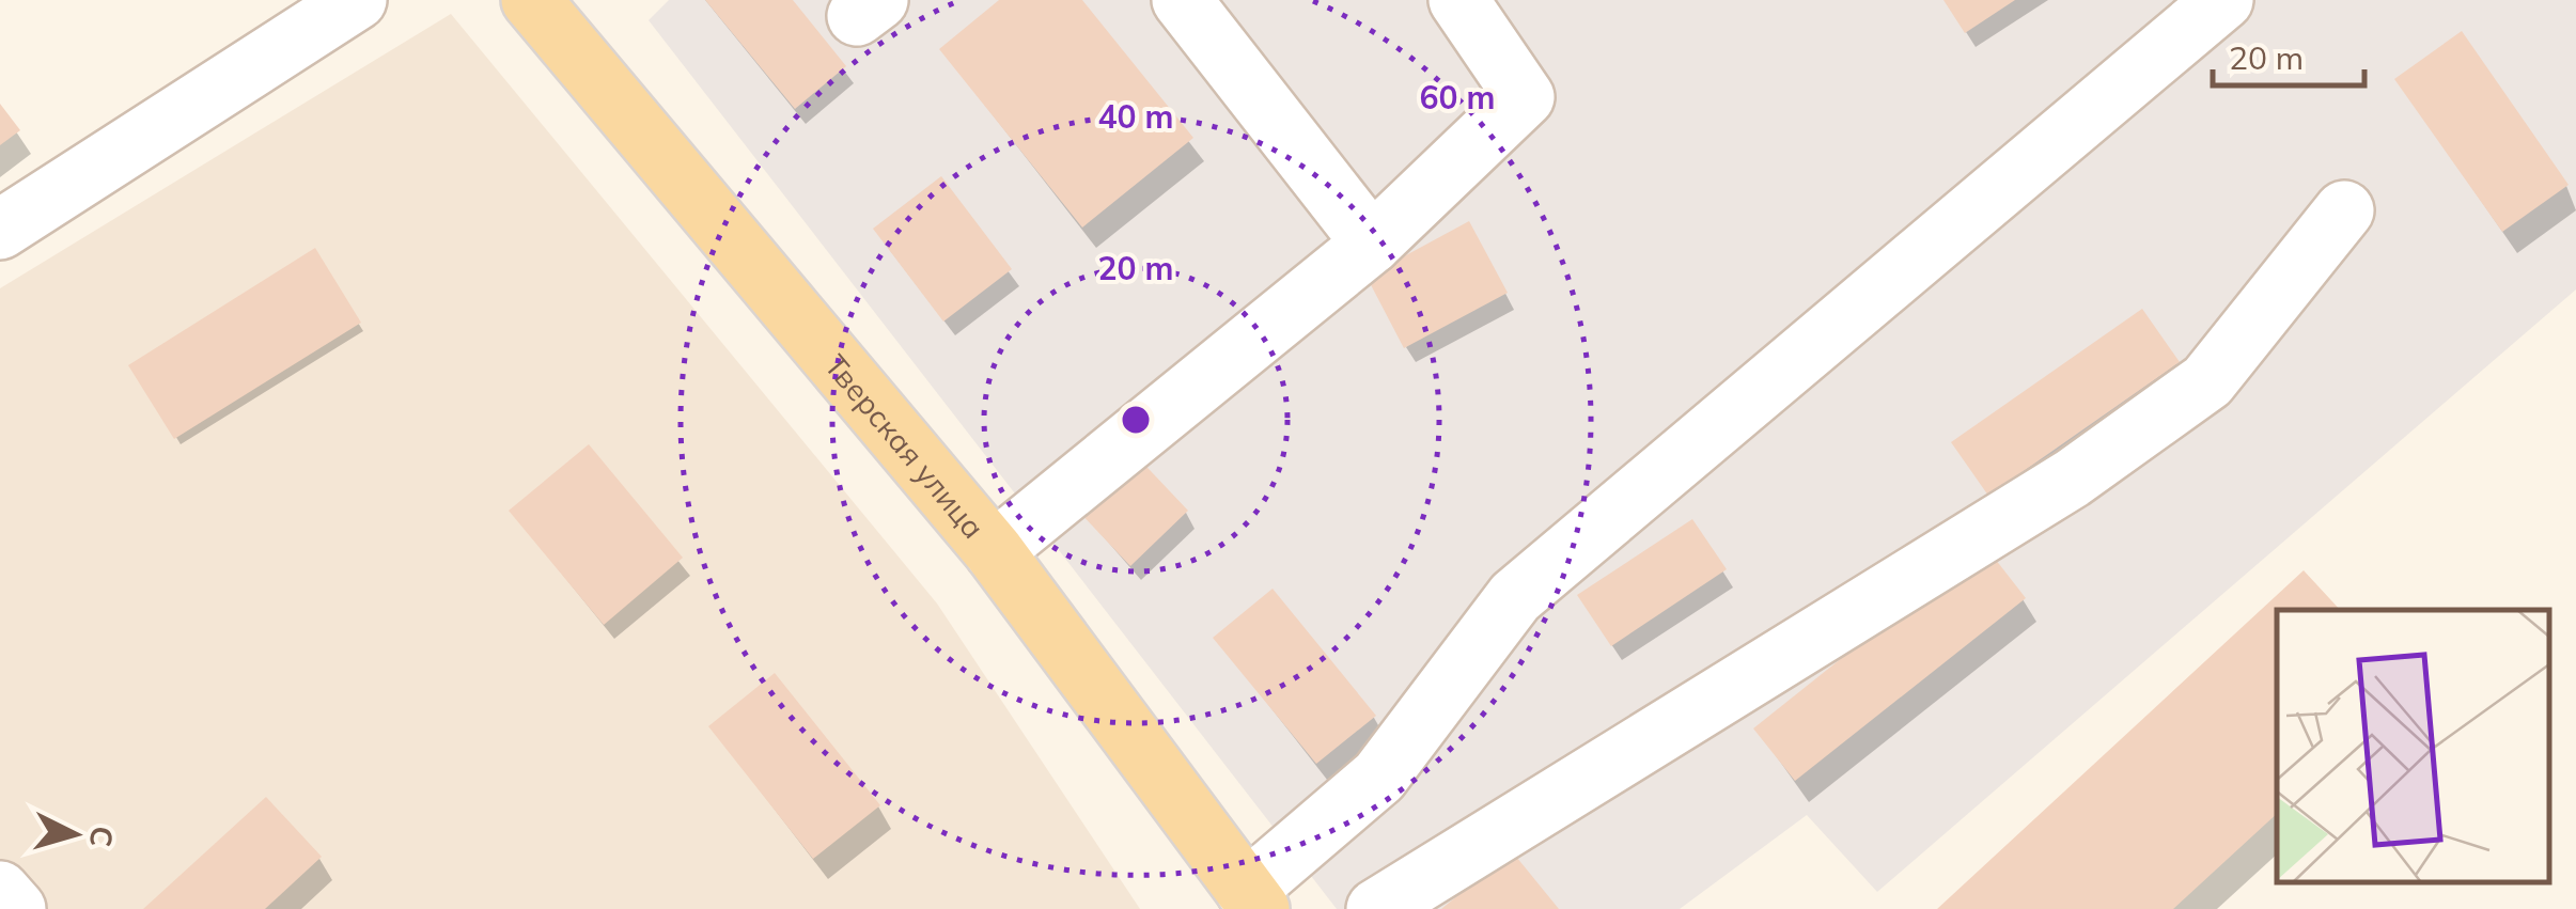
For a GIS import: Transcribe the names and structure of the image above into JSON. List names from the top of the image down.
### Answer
{
  "streets": {
    "main road": ["Тверская улица"]
  },
  "scale_bar": "20 m",
  "north": "right",
  "rings": ["60 m", "40 m", "20 m"]
}
